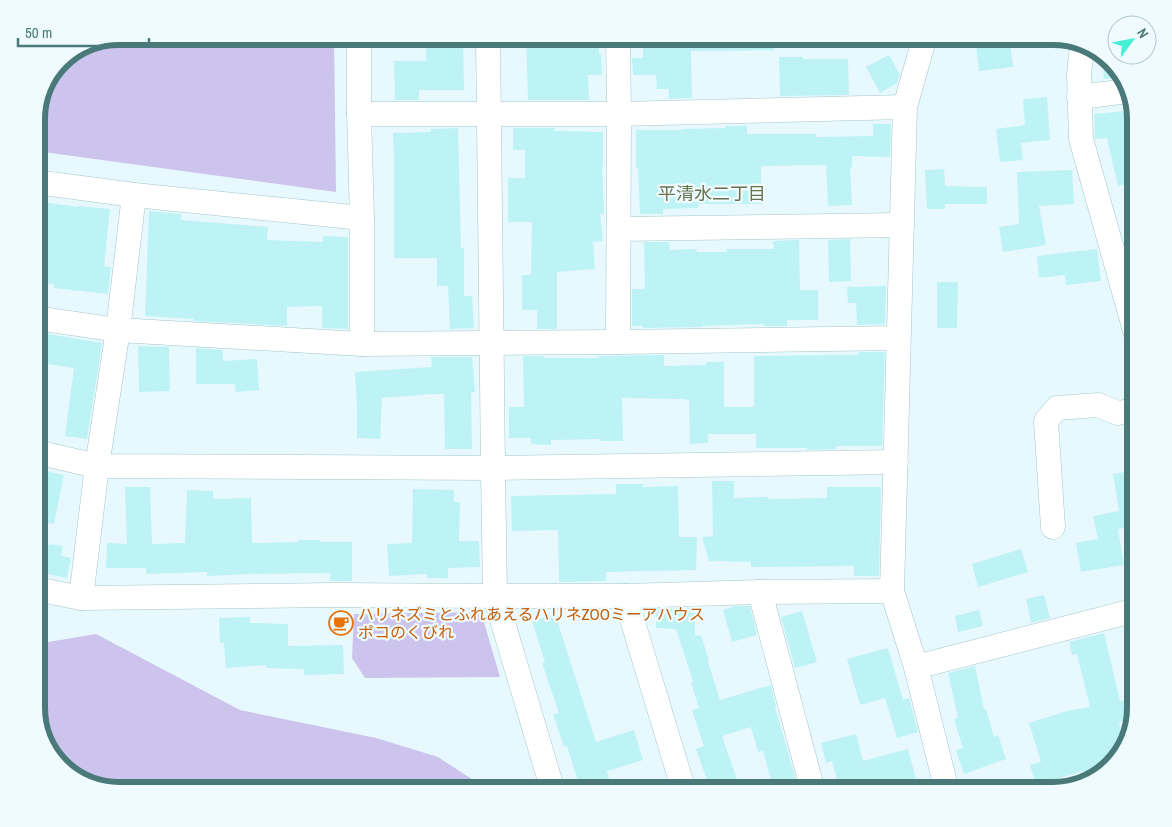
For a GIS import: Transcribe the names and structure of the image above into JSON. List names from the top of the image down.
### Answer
{
  "districts": ["平清水二丁目"],
  "places": {
    "cafe": ["ハリネズミとふれあえるハリネZOOミーアハウス ポコのくびれ"]
  },
  "scale_bar": "50 m",
  "north": "top right"
}
